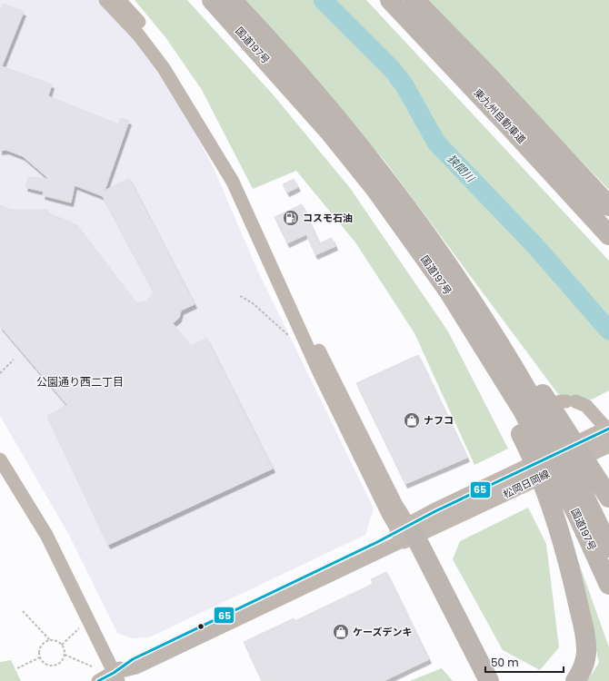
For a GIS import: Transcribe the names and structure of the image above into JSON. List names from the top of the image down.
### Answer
{
  "streets": {
    "highway": ["国道197号", "東九州自動車道"],
    "main road": ["松岡日岡線"]
  },
  "districts": ["公園通り西二丁目"],
  "water": ["狭間川"],
  "places": {
    "fuel station": ["コスモ石油"],
    "shop": ["ナフコ", "ケーズデンキ"]
  },
  "lines": ["transit line 65"],
  "scale_bar": "50 m"
}
